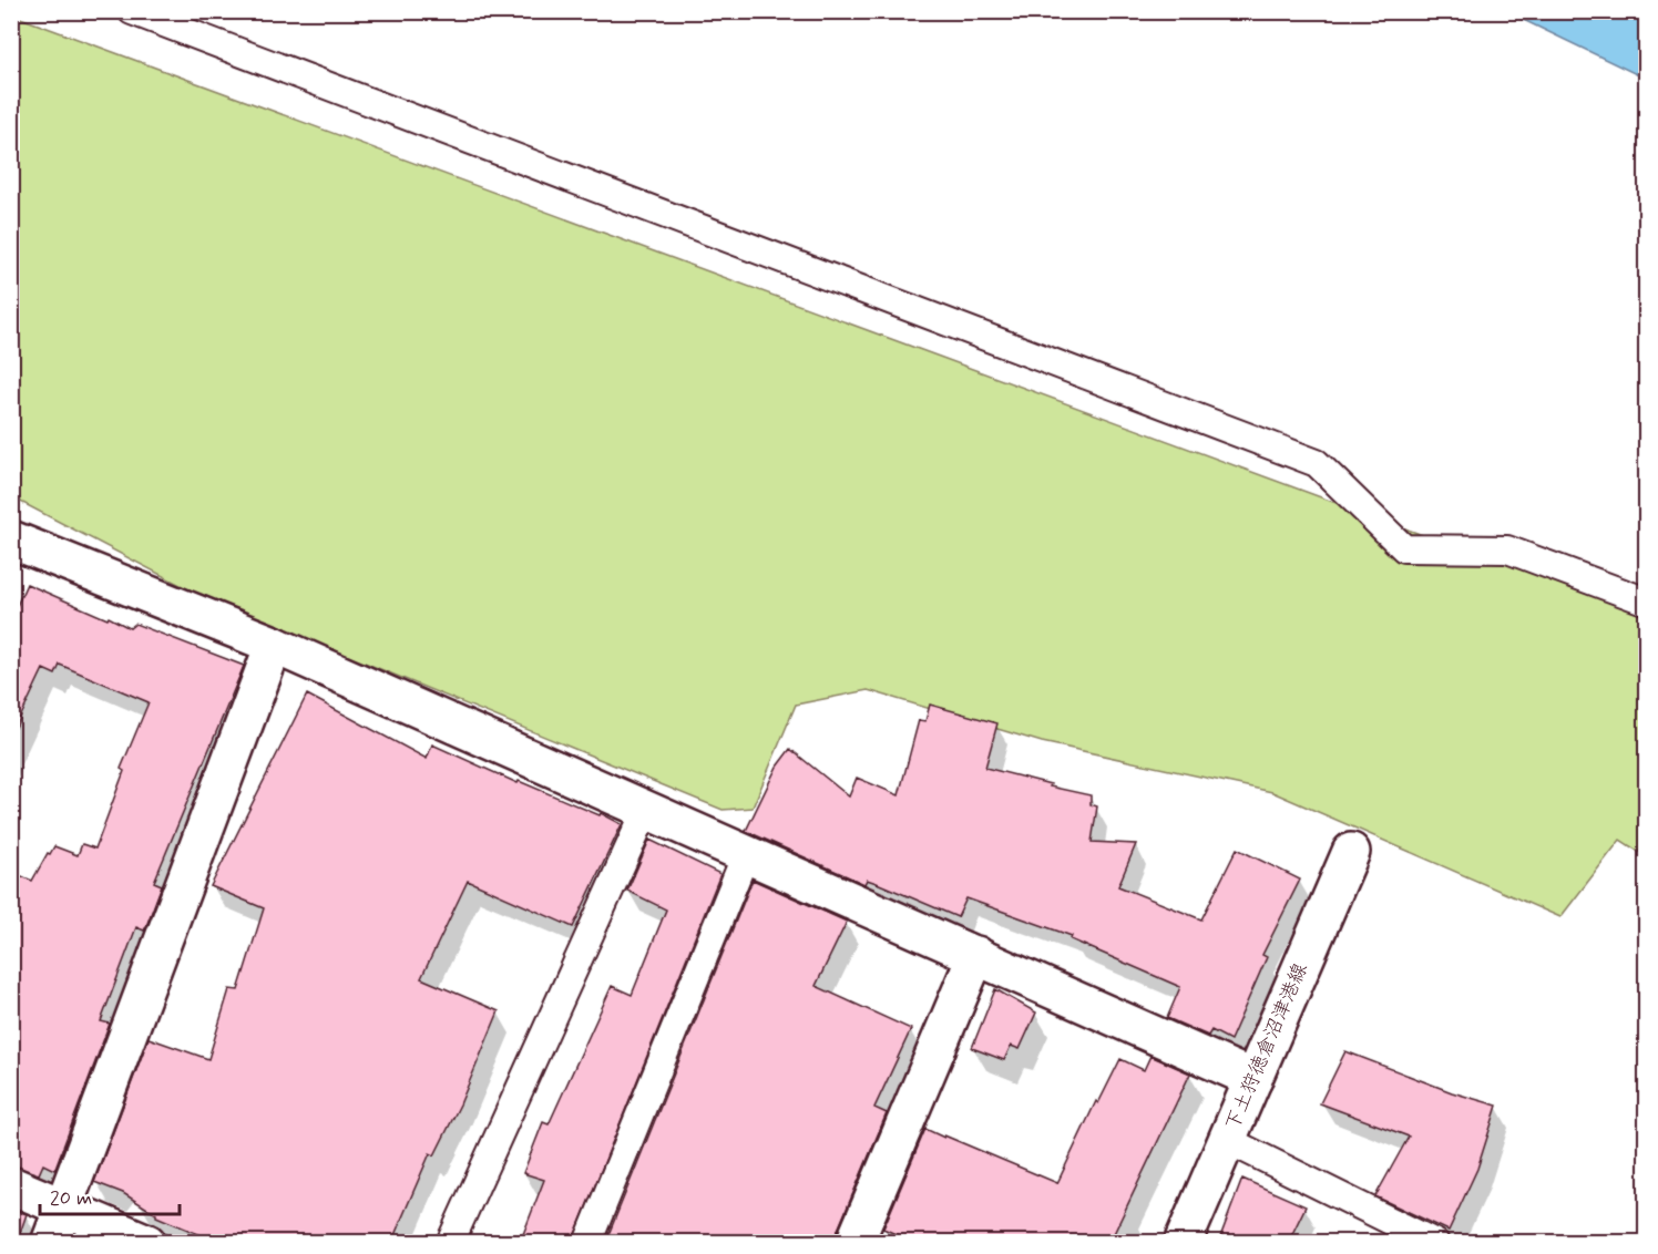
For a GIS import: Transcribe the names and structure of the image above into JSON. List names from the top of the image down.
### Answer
{
  "streets": {
    "street": ["下土狩徳倉沼津港線"]
  },
  "scale_bar": "20 m"
}
